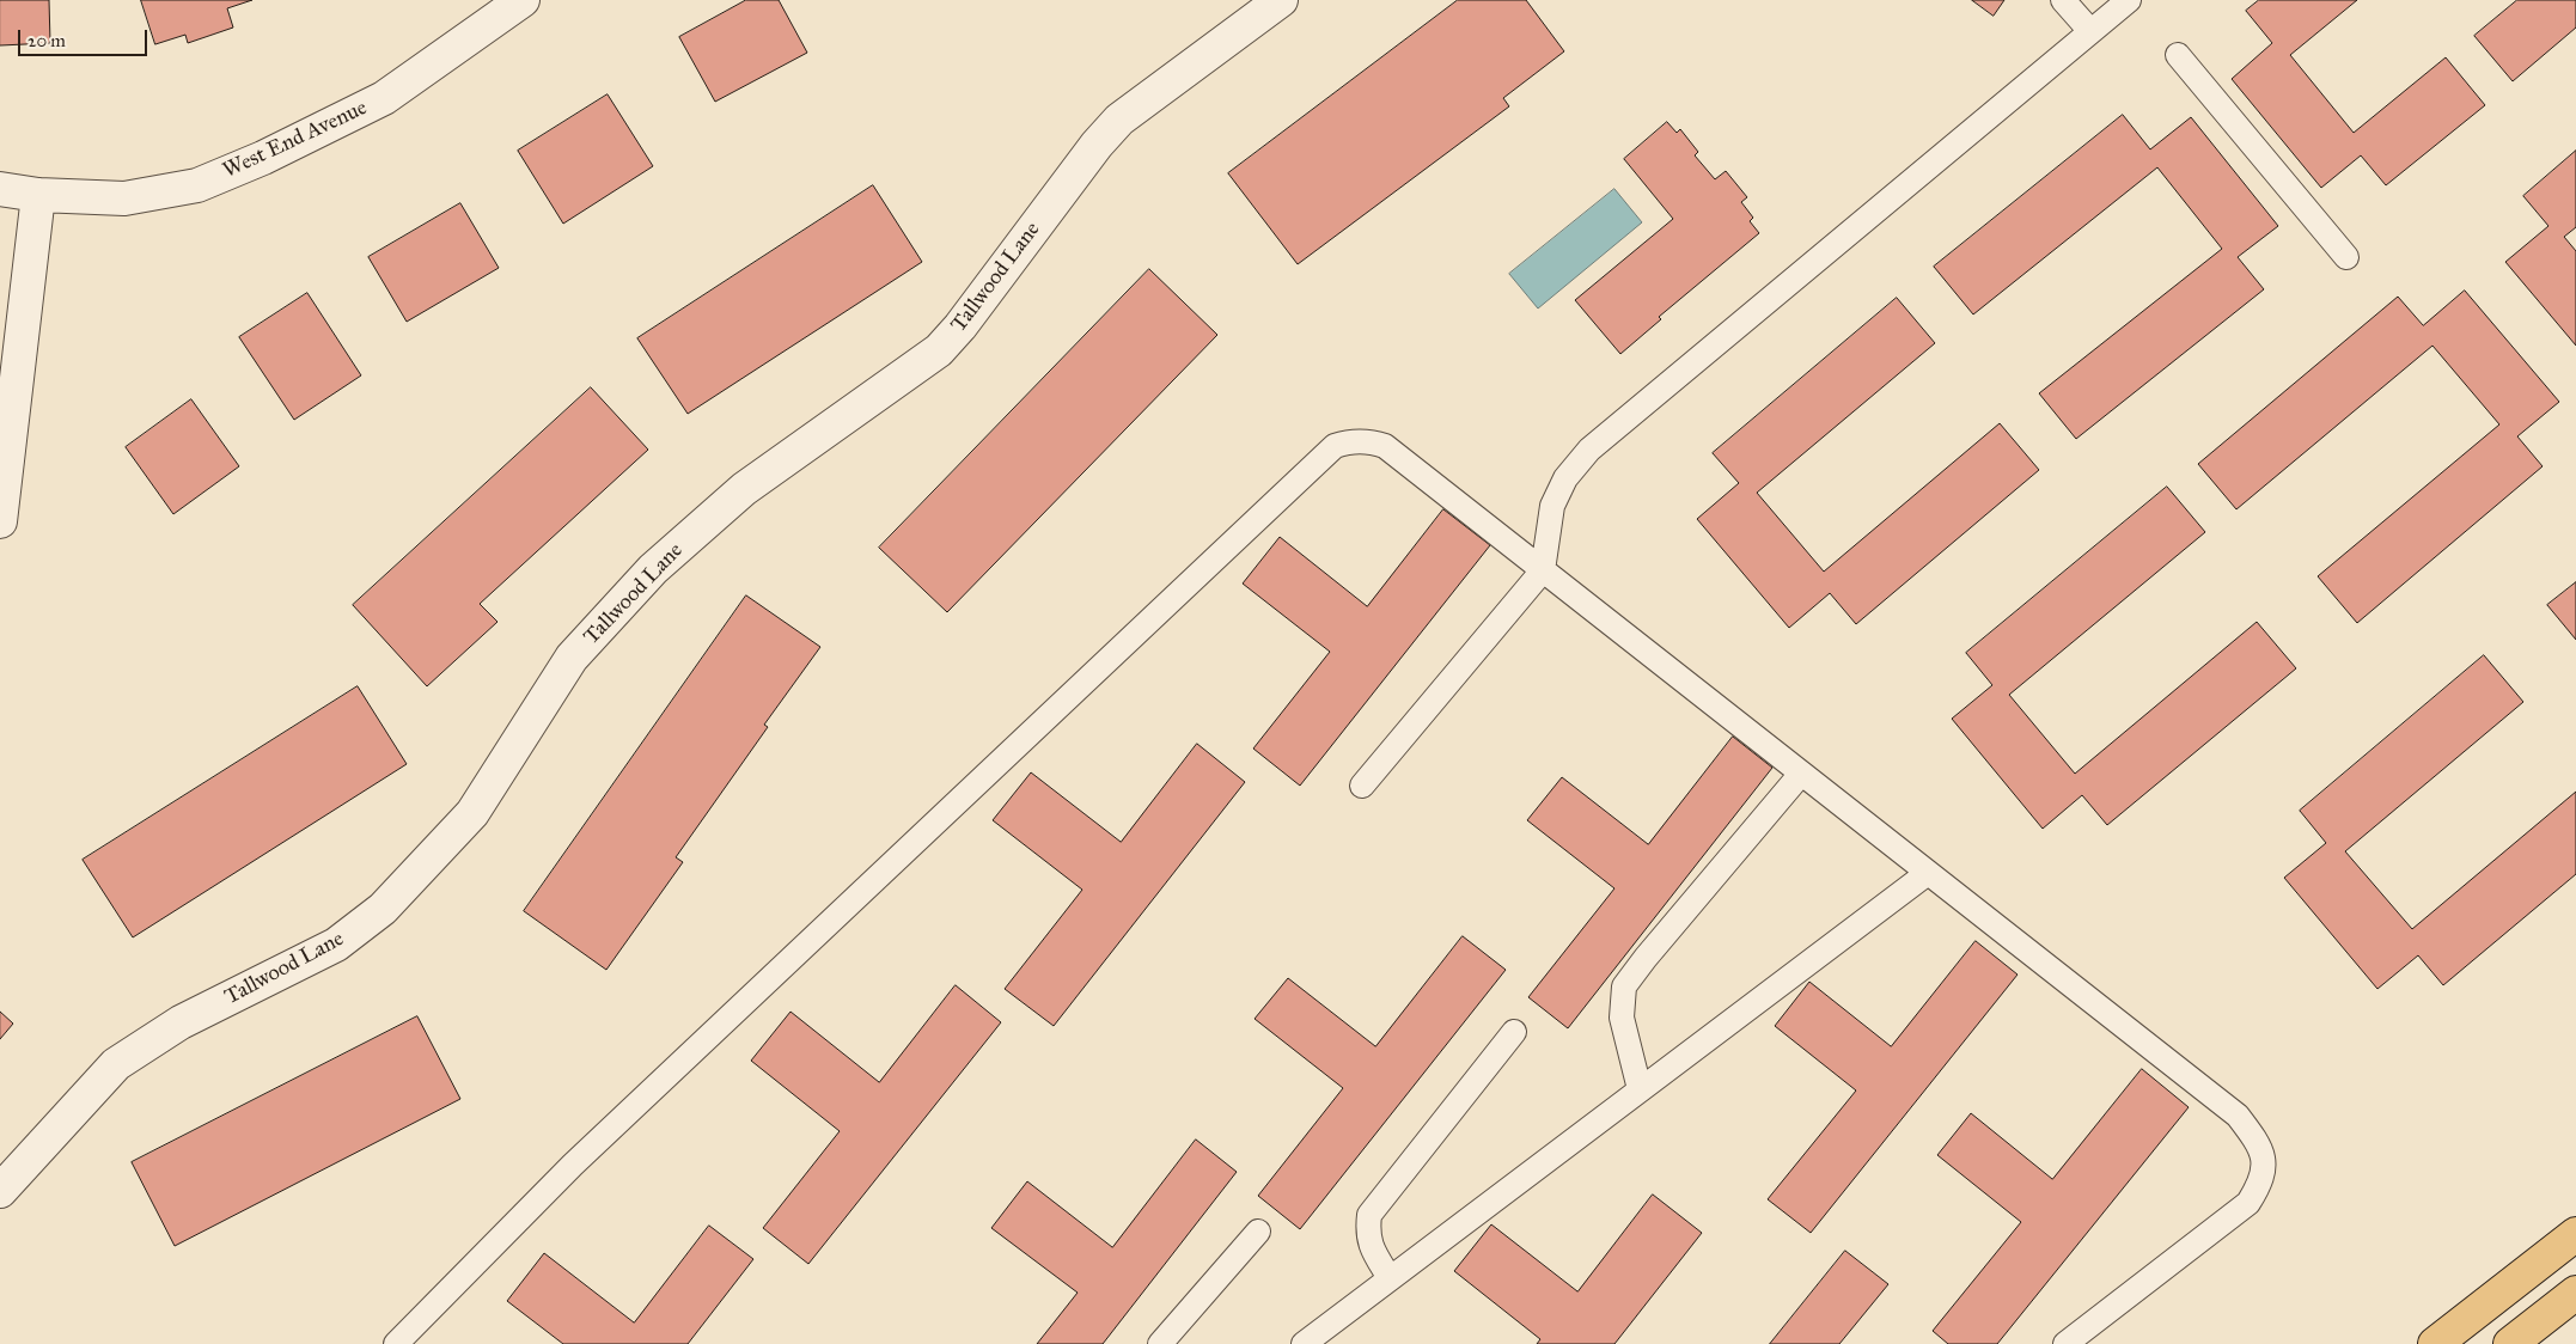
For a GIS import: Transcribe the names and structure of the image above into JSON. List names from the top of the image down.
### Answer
{
  "streets": {
    "street": ["West End Avenue", "Tallwood Lane"]
  },
  "scale_bar": "20 m"
}
